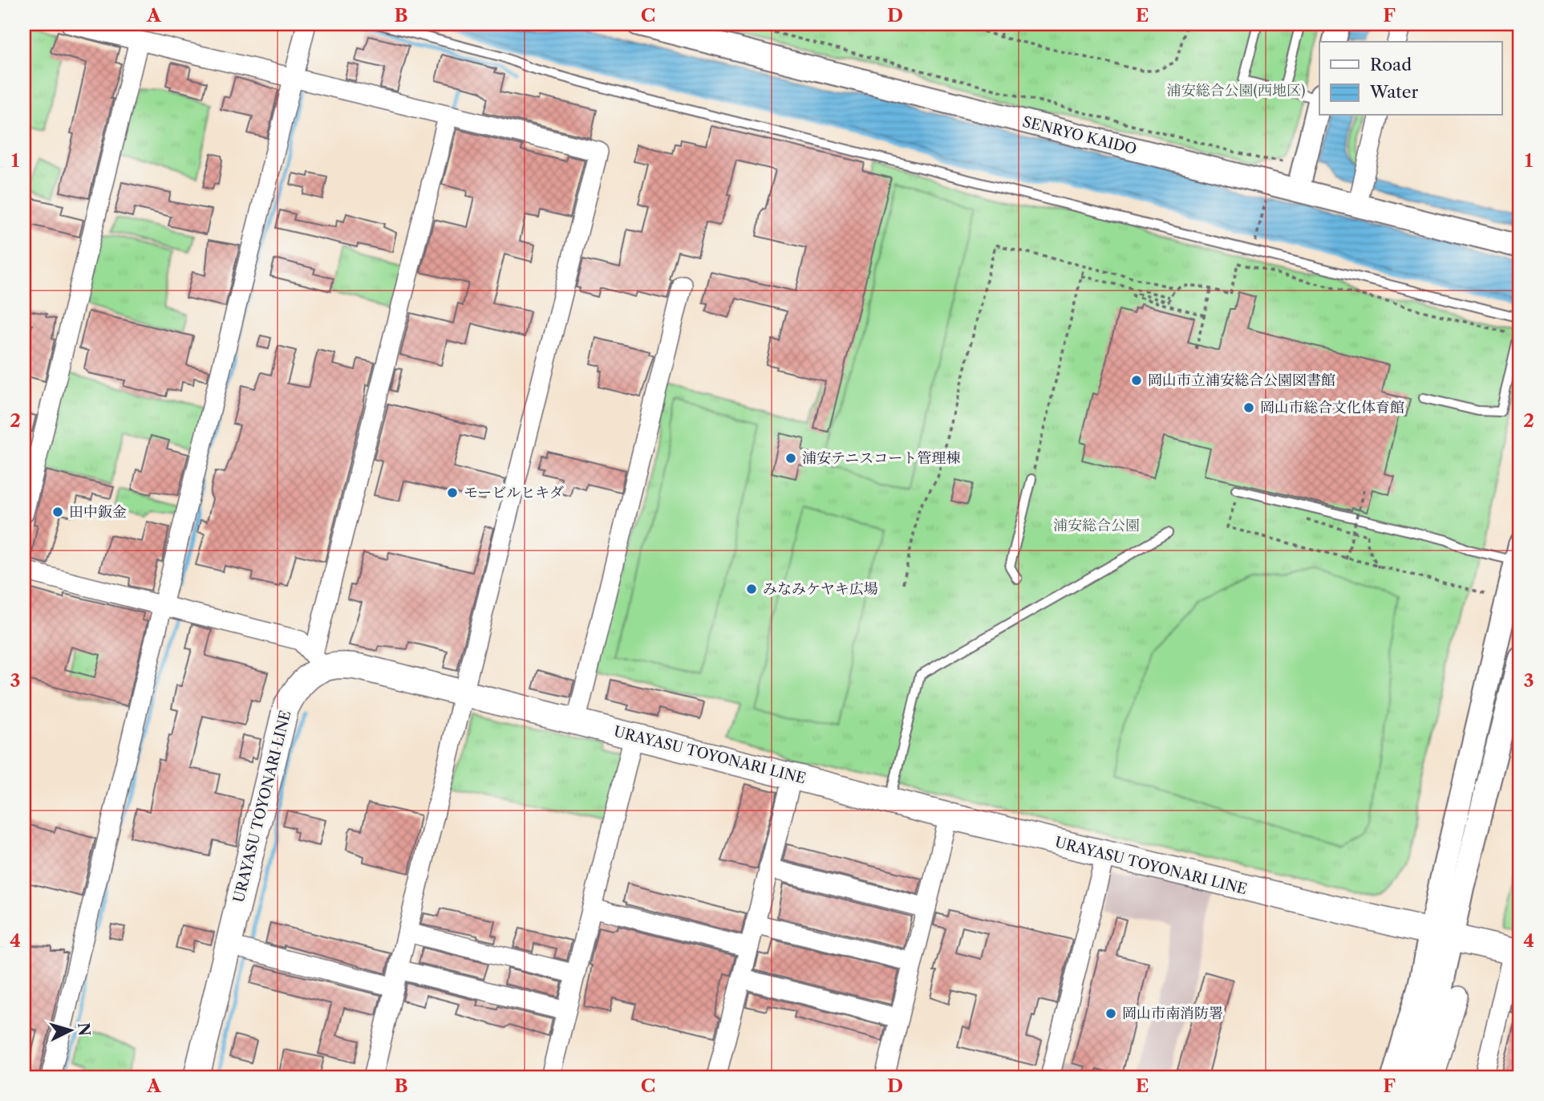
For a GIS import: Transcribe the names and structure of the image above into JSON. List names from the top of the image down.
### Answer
{
  "streets": {
    "main road": ["URAYASU TOYONARI LINE"],
    "street": ["SENRYO KAIDO"]
  },
  "parks": ["浦安総合公園(西地区)", "浦安総合公園"],
  "places": [
    "岡山市立浦安総合公園図書館",
    "岡山市総合文化体育館",
    "浦安テニスコート管理棟",
    "モービルヒキダ",
    "田中鈑金",
    "みなみケヤキ広場",
    "岡山市南消防署"
  ],
  "legend": ["Road", "Water"],
  "north": "right",
  "grid": {
    "columns": [
      "A",
      "B",
      "C",
      "D",
      "E",
      "F"
    ],
    "rows": [
      "1",
      "2",
      "3",
      "4"
    ]
  }
}
